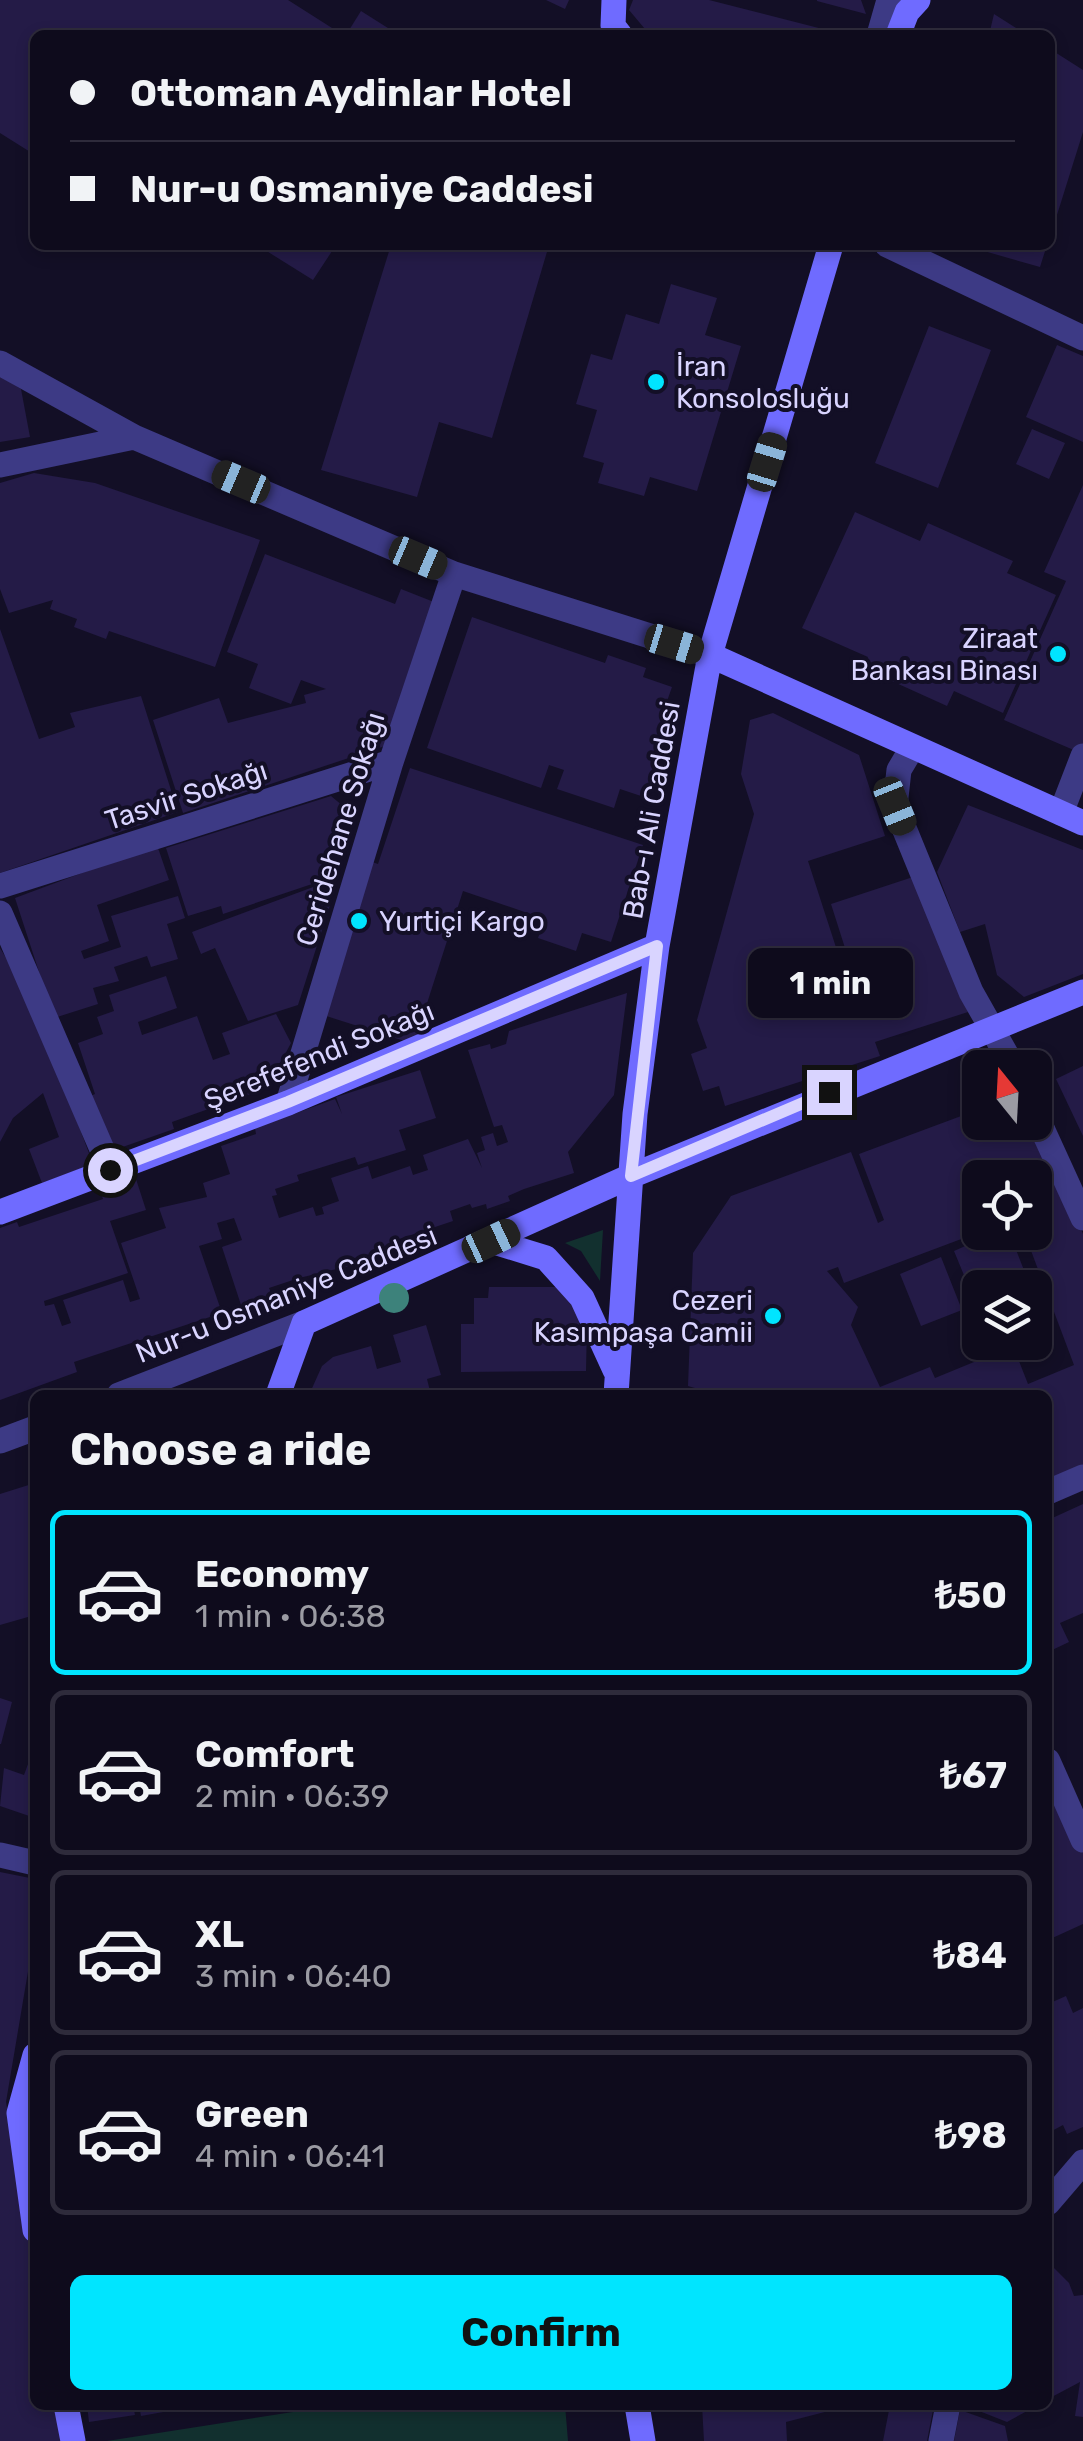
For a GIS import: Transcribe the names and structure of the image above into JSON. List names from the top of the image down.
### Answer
{
  "streets": {
    "main road": ["Bab-ı Ali Caddesi", "Şerefefendi Sokağı", "Nur-u Osmaniye Caddesi"],
    "street": ["Tasvir Sokağı", "Ceridehane Sokağı"]
  },
  "crossings": [
    ["Tasvir Sokağı", "Ceridehane Sokağı"],
    ["Bab-ı Ali Caddesi", "Şerefefendi Sokağı"],
    ["Bab-ı Ali Caddesi", "Nur-u Osmaniye Caddesi"],
    ["Ceridehane Sokağı", "Şerefefendi Sokağı"]
  ],
  "places": [
    "İran Konsolosluğu",
    "Ziraat Bankası Binası",
    "Yurtiçi Kargo",
    "Cezeri Kasımpaşa Camii"
  ],
  "north": "top",
  "page": {
    "banner": ["Ottoman Aydinlar Hotel", "Nur-u Osmaniye Caddesi"],
    "bubble": "1 min",
    "heading": "Choose a ride",
    "list": [
      {
        "name": "Economy",
        "note": "1 min · 06:38",
        "value": "₺50"
      },
      {
        "name": "Comfort",
        "note": "2 min · 06:39",
        "value": "₺67"
      },
      {
        "name": "XL",
        "note": "3 min · 06:40",
        "value": "₺84"
      },
      {
        "name": "Green",
        "note": "4 min · 06:41",
        "value": "₺98"
      }
    ],
    "buttons": "Confirm"
  }
}
